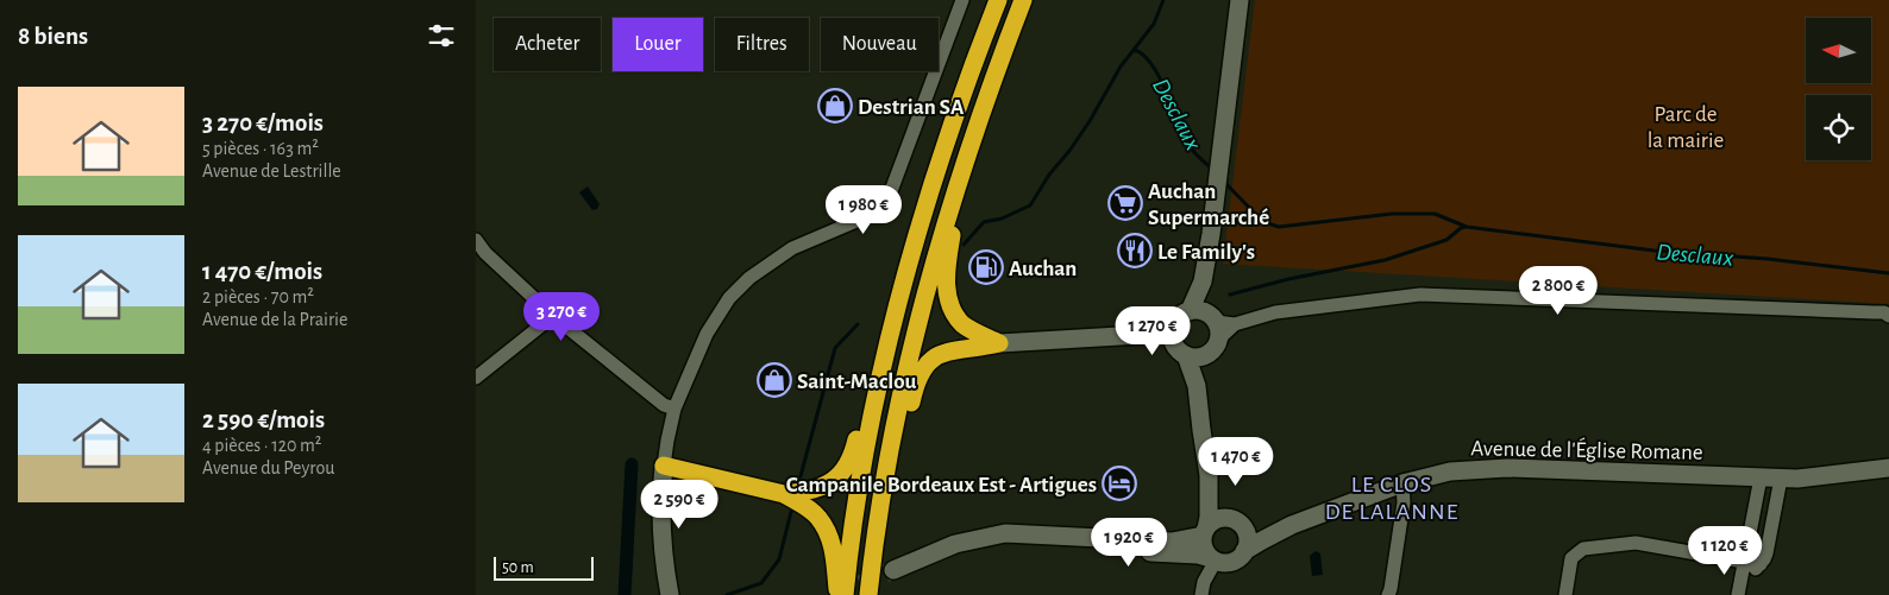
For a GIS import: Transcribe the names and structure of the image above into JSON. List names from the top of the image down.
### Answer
{
  "streets": {
    "street": ["Avenue de l'Église Romane"]
  },
  "districts": ["LE CLOS DE LALANNE"],
  "water": ["Desclaux"],
  "parks": ["Parc de la mairie"],
  "places": {
    "shop": ["Destrian SA", "Saint-Maclou"],
    "supermarket": ["Auchan Supermarché"],
    "restaurant": ["Le Family's"],
    "fuel station": ["Auchan"],
    "hotel": ["Campanile Bordeaux Est - Artigues"]
  },
  "scale_bar": "50 m",
  "north": "left",
  "page": {
    "heading": "8 biens",
    "chip": [
      "Acheter",
      "Louer",
      "Filtres",
      "Nouveau"
    ],
    "list": [
      {
        "name": "3 270 €/mois",
        "note": "5 pièces · 163 m² · Avenue de Lestrille"
      },
      {
        "name": "1 470 €/mois",
        "note": "2 pièces · 70 m² · Avenue de la Prairie"
      },
      {
        "name": "2 590 €/mois",
        "note": "4 pièces · 120 m² · Avenue du Peyrou"
      }
    ],
    "price": [
      "1 980 €",
      "2 800 €",
      "3 270 €",
      "1 270 €",
      "1 470 €",
      "2 590 €",
      "1 920 €",
      "1 120 €"
    ],
    "scale": "50 m"
  }
}
